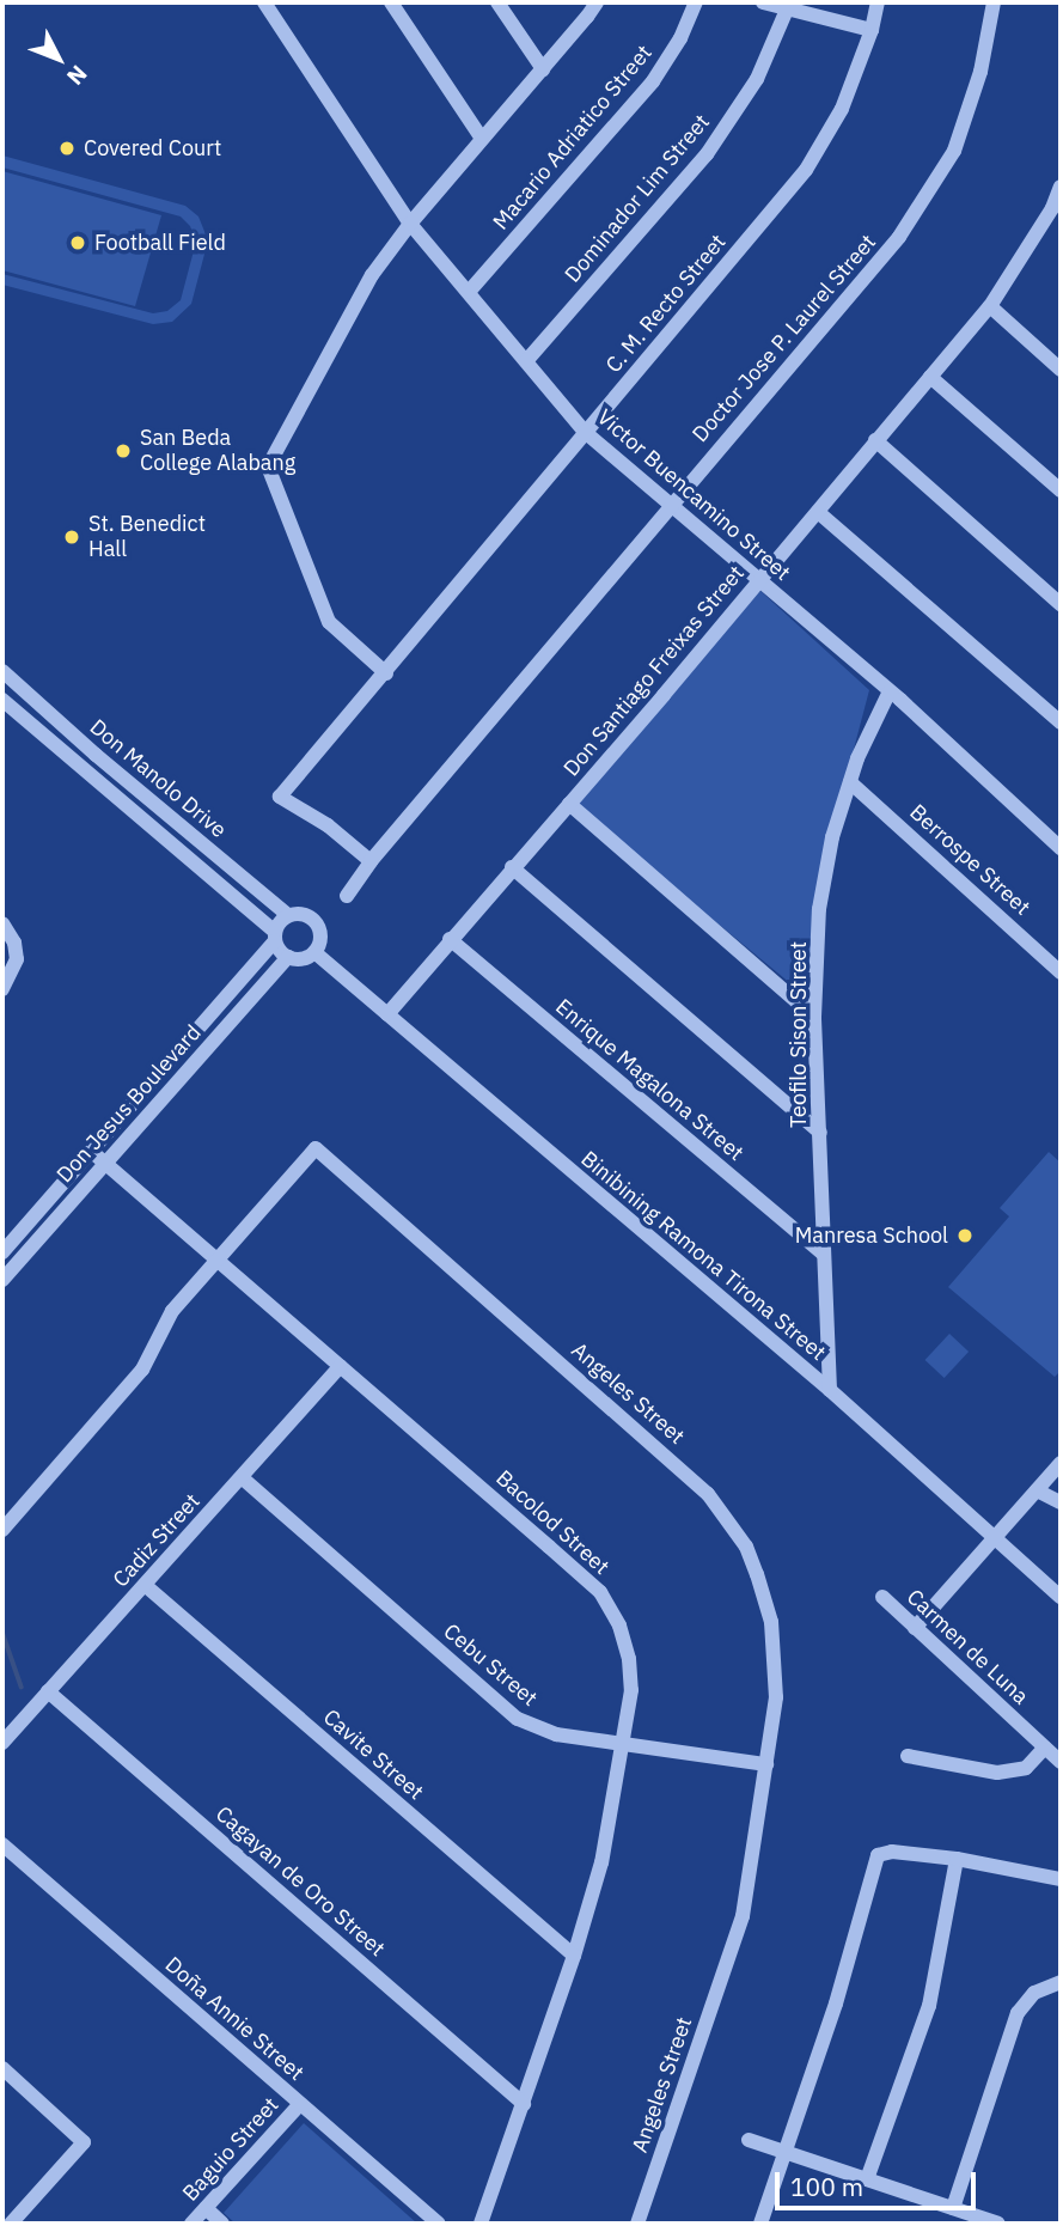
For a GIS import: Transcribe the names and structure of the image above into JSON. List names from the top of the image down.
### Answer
{
  "streets": {
    "street": [
      "Macario Adriatico Street",
      "Dominador Lim Street",
      "C. M. Recto Street",
      "Doctor Jose P. Laurel Street",
      "Victor Buencamino Street",
      "Don Santiago Freixas Street",
      "Don Manolo Drive",
      "Berrospe Street",
      "Teofilo Sison Street",
      "Enrique Magalona Street",
      "Don Jesus Boulevard",
      "Binibining Ramona Tirona Street",
      "Angeles Street",
      "Bacolod Street",
      "Cadiz Street",
      "Carmen de Luna",
      "Cebu Street",
      "Cavite Street",
      "Cagayan de Oro Street",
      "Doña Annie Street",
      "Baguio Street"
    ]
  },
  "crossings": [
    ["Macario Adriatico Street", "Victor Buencamino Street"],
    ["Dominador Lim Street", "Victor Buencamino Street"],
    ["C. M. Recto Street", "Doctor Jose P. Laurel Street"],
    ["C. M. Recto Street", "Victor Buencamino Street"],
    ["Doctor Jose P. Laurel Street", "Victor Buencamino Street"],
    ["Victor Buencamino Street", "Don Santiago Freixas Street"],
    ["Victor Buencamino Street", "Teofilo Sison Street"],
    ["Don Santiago Freixas Street", "Enrique Magalona Street"],
    ["Don Santiago Freixas Street", "Binibining Ramona Tirona Street"],
    ["Don Manolo Drive", "Don Jesus Boulevard"],
    ["Don Manolo Drive", "Binibining Ramona Tirona Street"],
    ["Berrospe Street", "Teofilo Sison Street"],
    ["Teofilo Sison Street", "Enrique Magalona Street"],
    ["Teofilo Sison Street", "Binibining Ramona Tirona Street"],
    ["Don Jesus Boulevard", "Binibining Ramona Tirona Street"],
    ["Don Jesus Boulevard", "Bacolod Street"],
    ["Angeles Street", "Bacolod Street"],
    ["Angeles Street", "Cebu Street"],
    ["Bacolod Street", "Cadiz Street"],
    ["Bacolod Street", "Cebu Street"],
    ["Bacolod Street", "Cavite Street"],
    ["Bacolod Street", "Cagayan de Oro Street"],
    ["Cadiz Street", "Cebu Street"],
    ["Cadiz Street", "Cavite Street"],
    ["Cadiz Street", "Cagayan de Oro Street"],
    ["Doña Annie Street", "Baguio Street"]
  ],
  "places": [
    "Covered Court",
    "Football Field",
    "San Beda College Alabang",
    "St. Benedict Hall",
    "Manresa School"
  ],
  "scale_bar": "100 m",
  "north": "bottom right"
}
